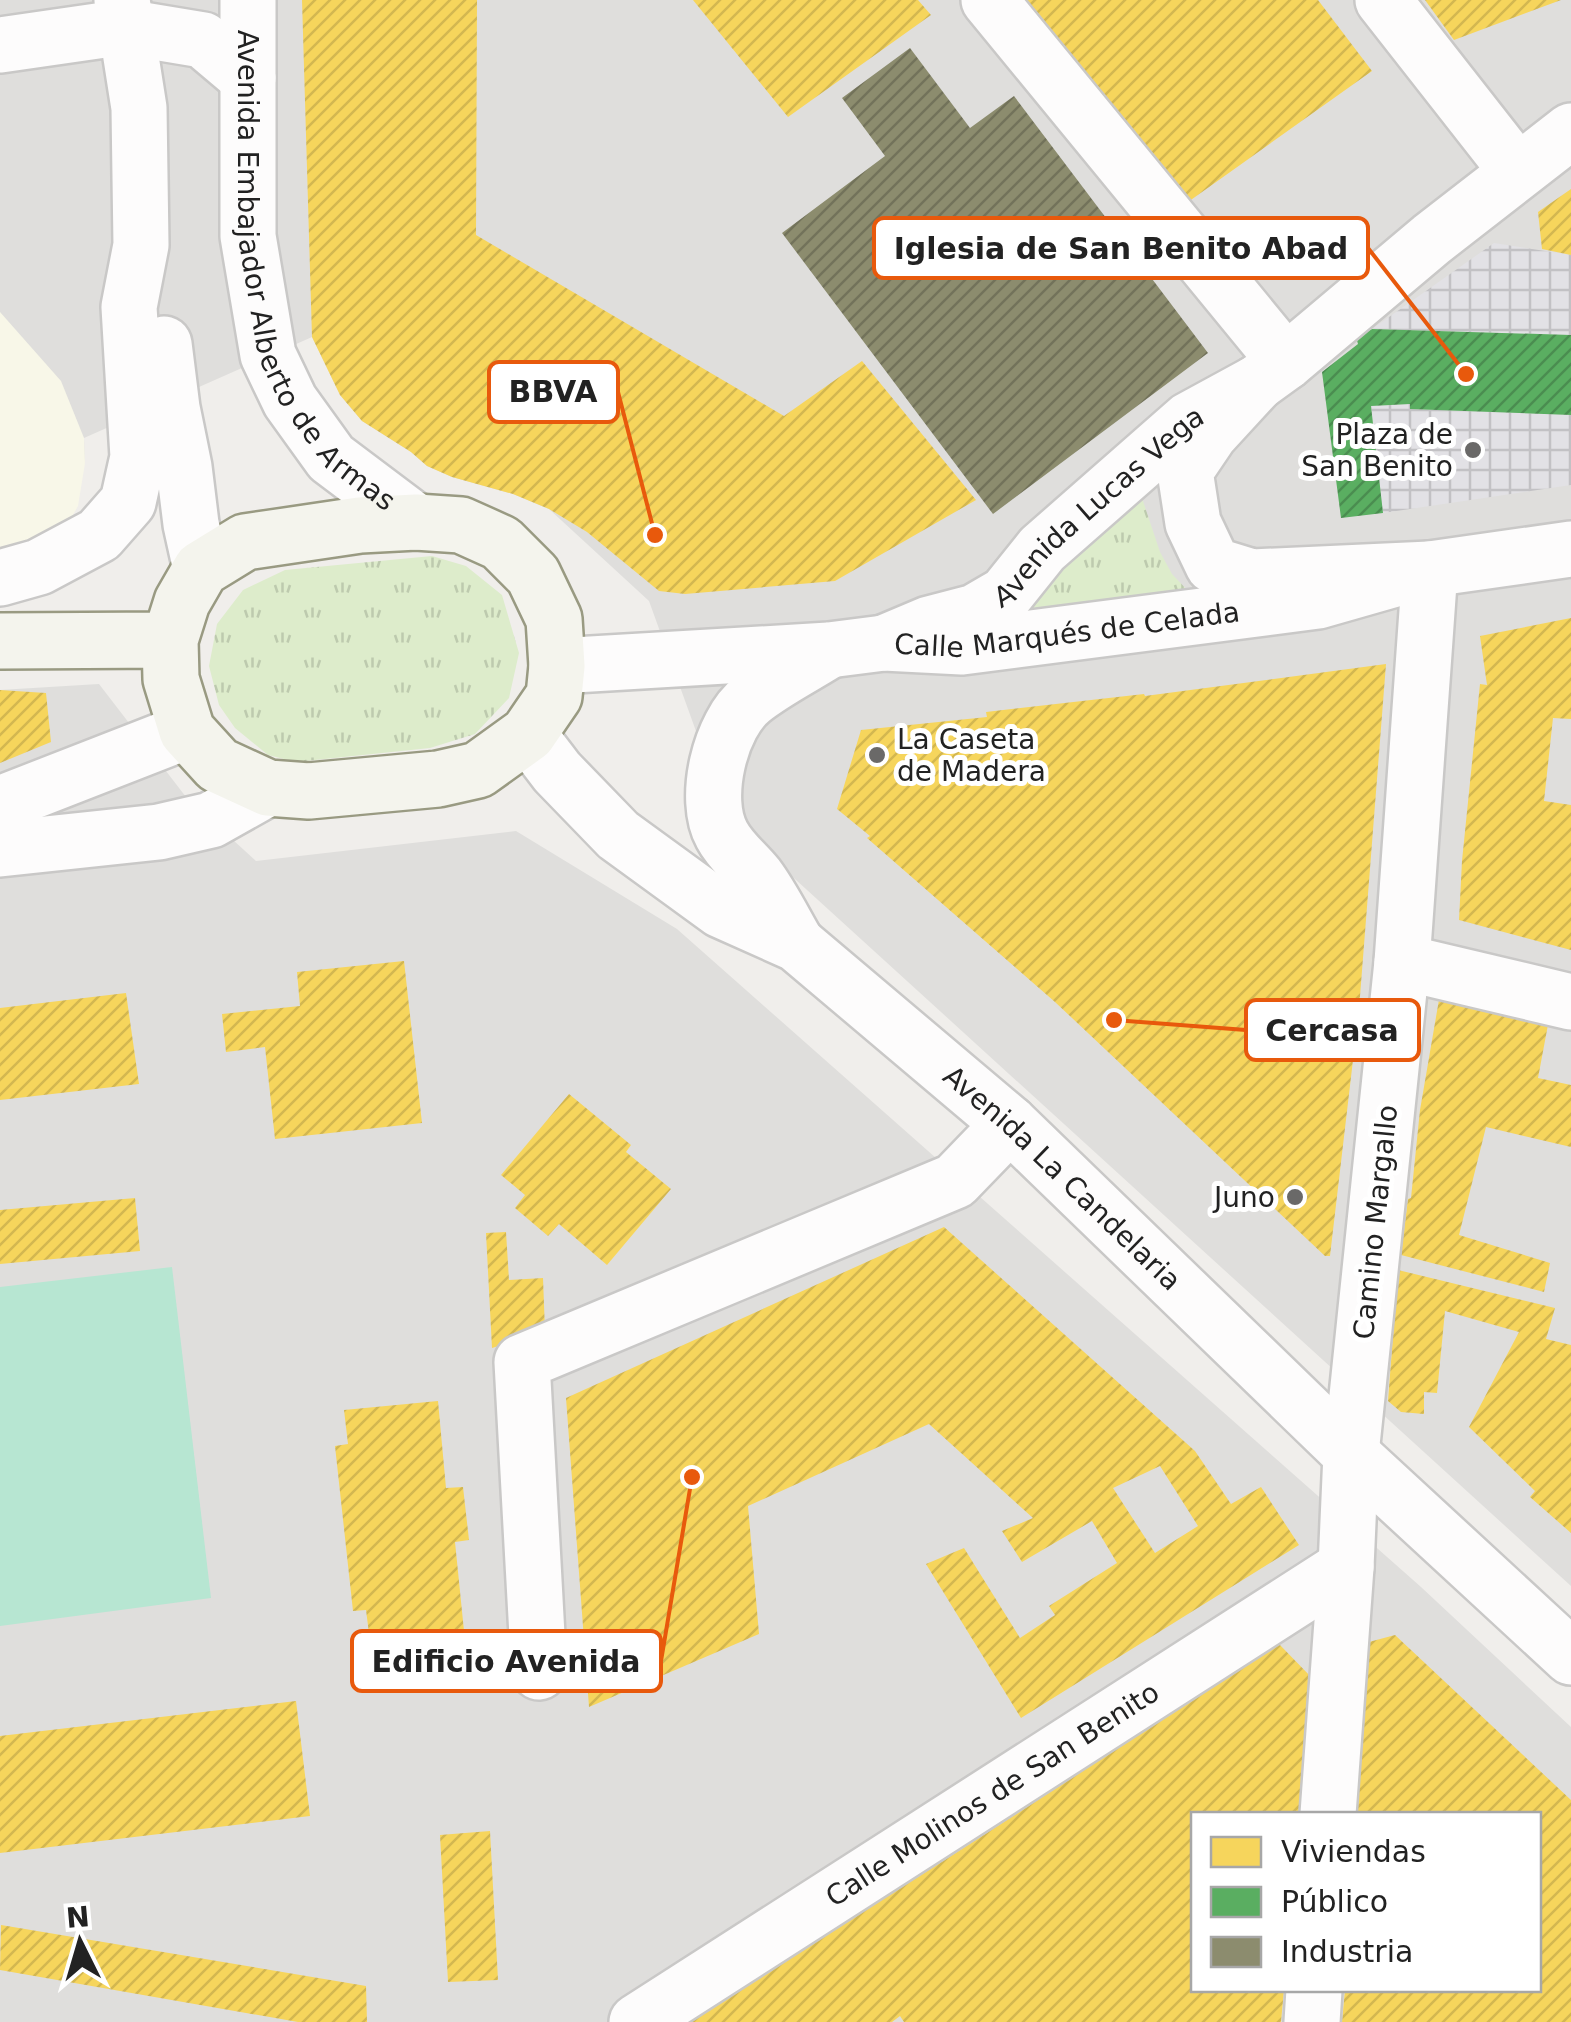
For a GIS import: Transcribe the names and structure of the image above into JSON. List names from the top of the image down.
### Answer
{
  "streets": {
    "street": [
      "Avenida Embajador Alberto de Armas",
      "Avenida Lucas Vega",
      "Calle Marqués de Celada",
      "Avenida La Candelaria",
      "Camino Margallo",
      "Calle Molinos de San Benito"
    ]
  },
  "crossings": [
    ["Avenida Embajador Alberto de Armas", "Calle Marqués de Celada"],
    ["Avenida Embajador Alberto de Armas", "Avenida La Candelaria"],
    ["Avenida Lucas Vega", "Calle Marqués de Celada"],
    ["Avenida Lucas Vega", "Camino Margallo"],
    ["Calle Marqués de Celada", "Avenida La Candelaria"],
    ["Calle Marqués de Celada", "Camino Margallo"],
    ["Avenida La Candelaria", "Camino Margallo"],
    ["Camino Margallo", "Calle Molinos de San Benito"]
  ],
  "places": [
    "Iglesia de San Benito Abad",
    "Plaza de San Benito",
    "BBVA",
    "La Caseta de Madera",
    "Cercasa",
    "Juno",
    "Edificio Avenida"
  ],
  "legend": ["Viviendas", "Público", "Industria"],
  "north": "top"
}
